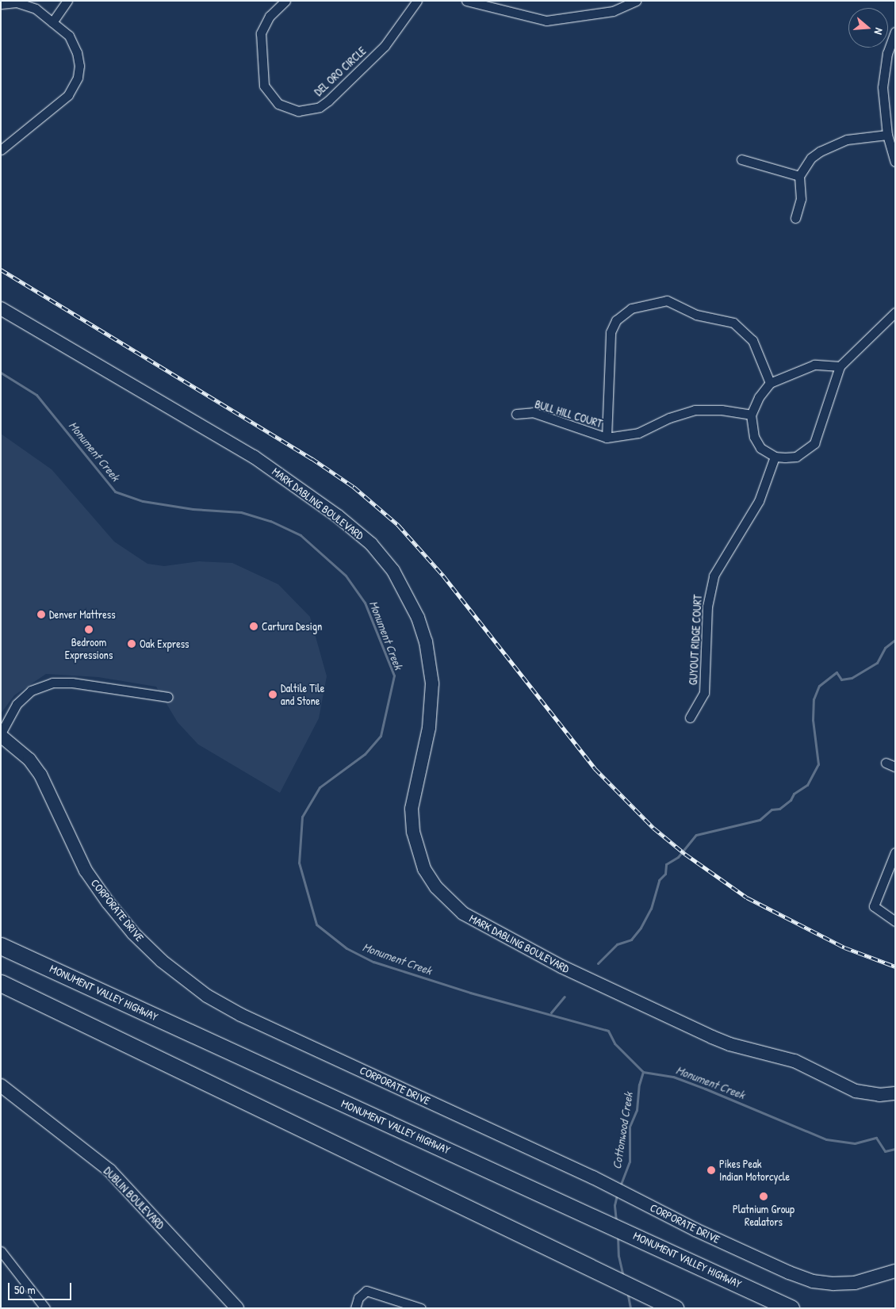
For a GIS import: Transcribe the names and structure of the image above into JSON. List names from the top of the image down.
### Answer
{
  "streets": {
    "highway": ["MONUMENT VALLEY HIGHWAY"],
    "street": [
      "DEL ORO CIRCLE",
      "BULL HILL COURT",
      "MARK DABLING BOULEVARD",
      "GUYOUT RIDGE COURT",
      "CORPORATE DRIVE",
      "DUBLIN BOULEVARD"
    ]
  },
  "water": ["Monument Creek", "Cottonwood Creek"],
  "places": [
    "Denver Mattress",
    "Cartura Design",
    "Bedroom Expressions",
    "Oak Express",
    "Daltile Tile and Stone",
    "Pikes Peak Indian Motorcycle",
    "Platnium Group Realators"
  ],
  "scale_bar": "50 m",
  "north": "right"
}
